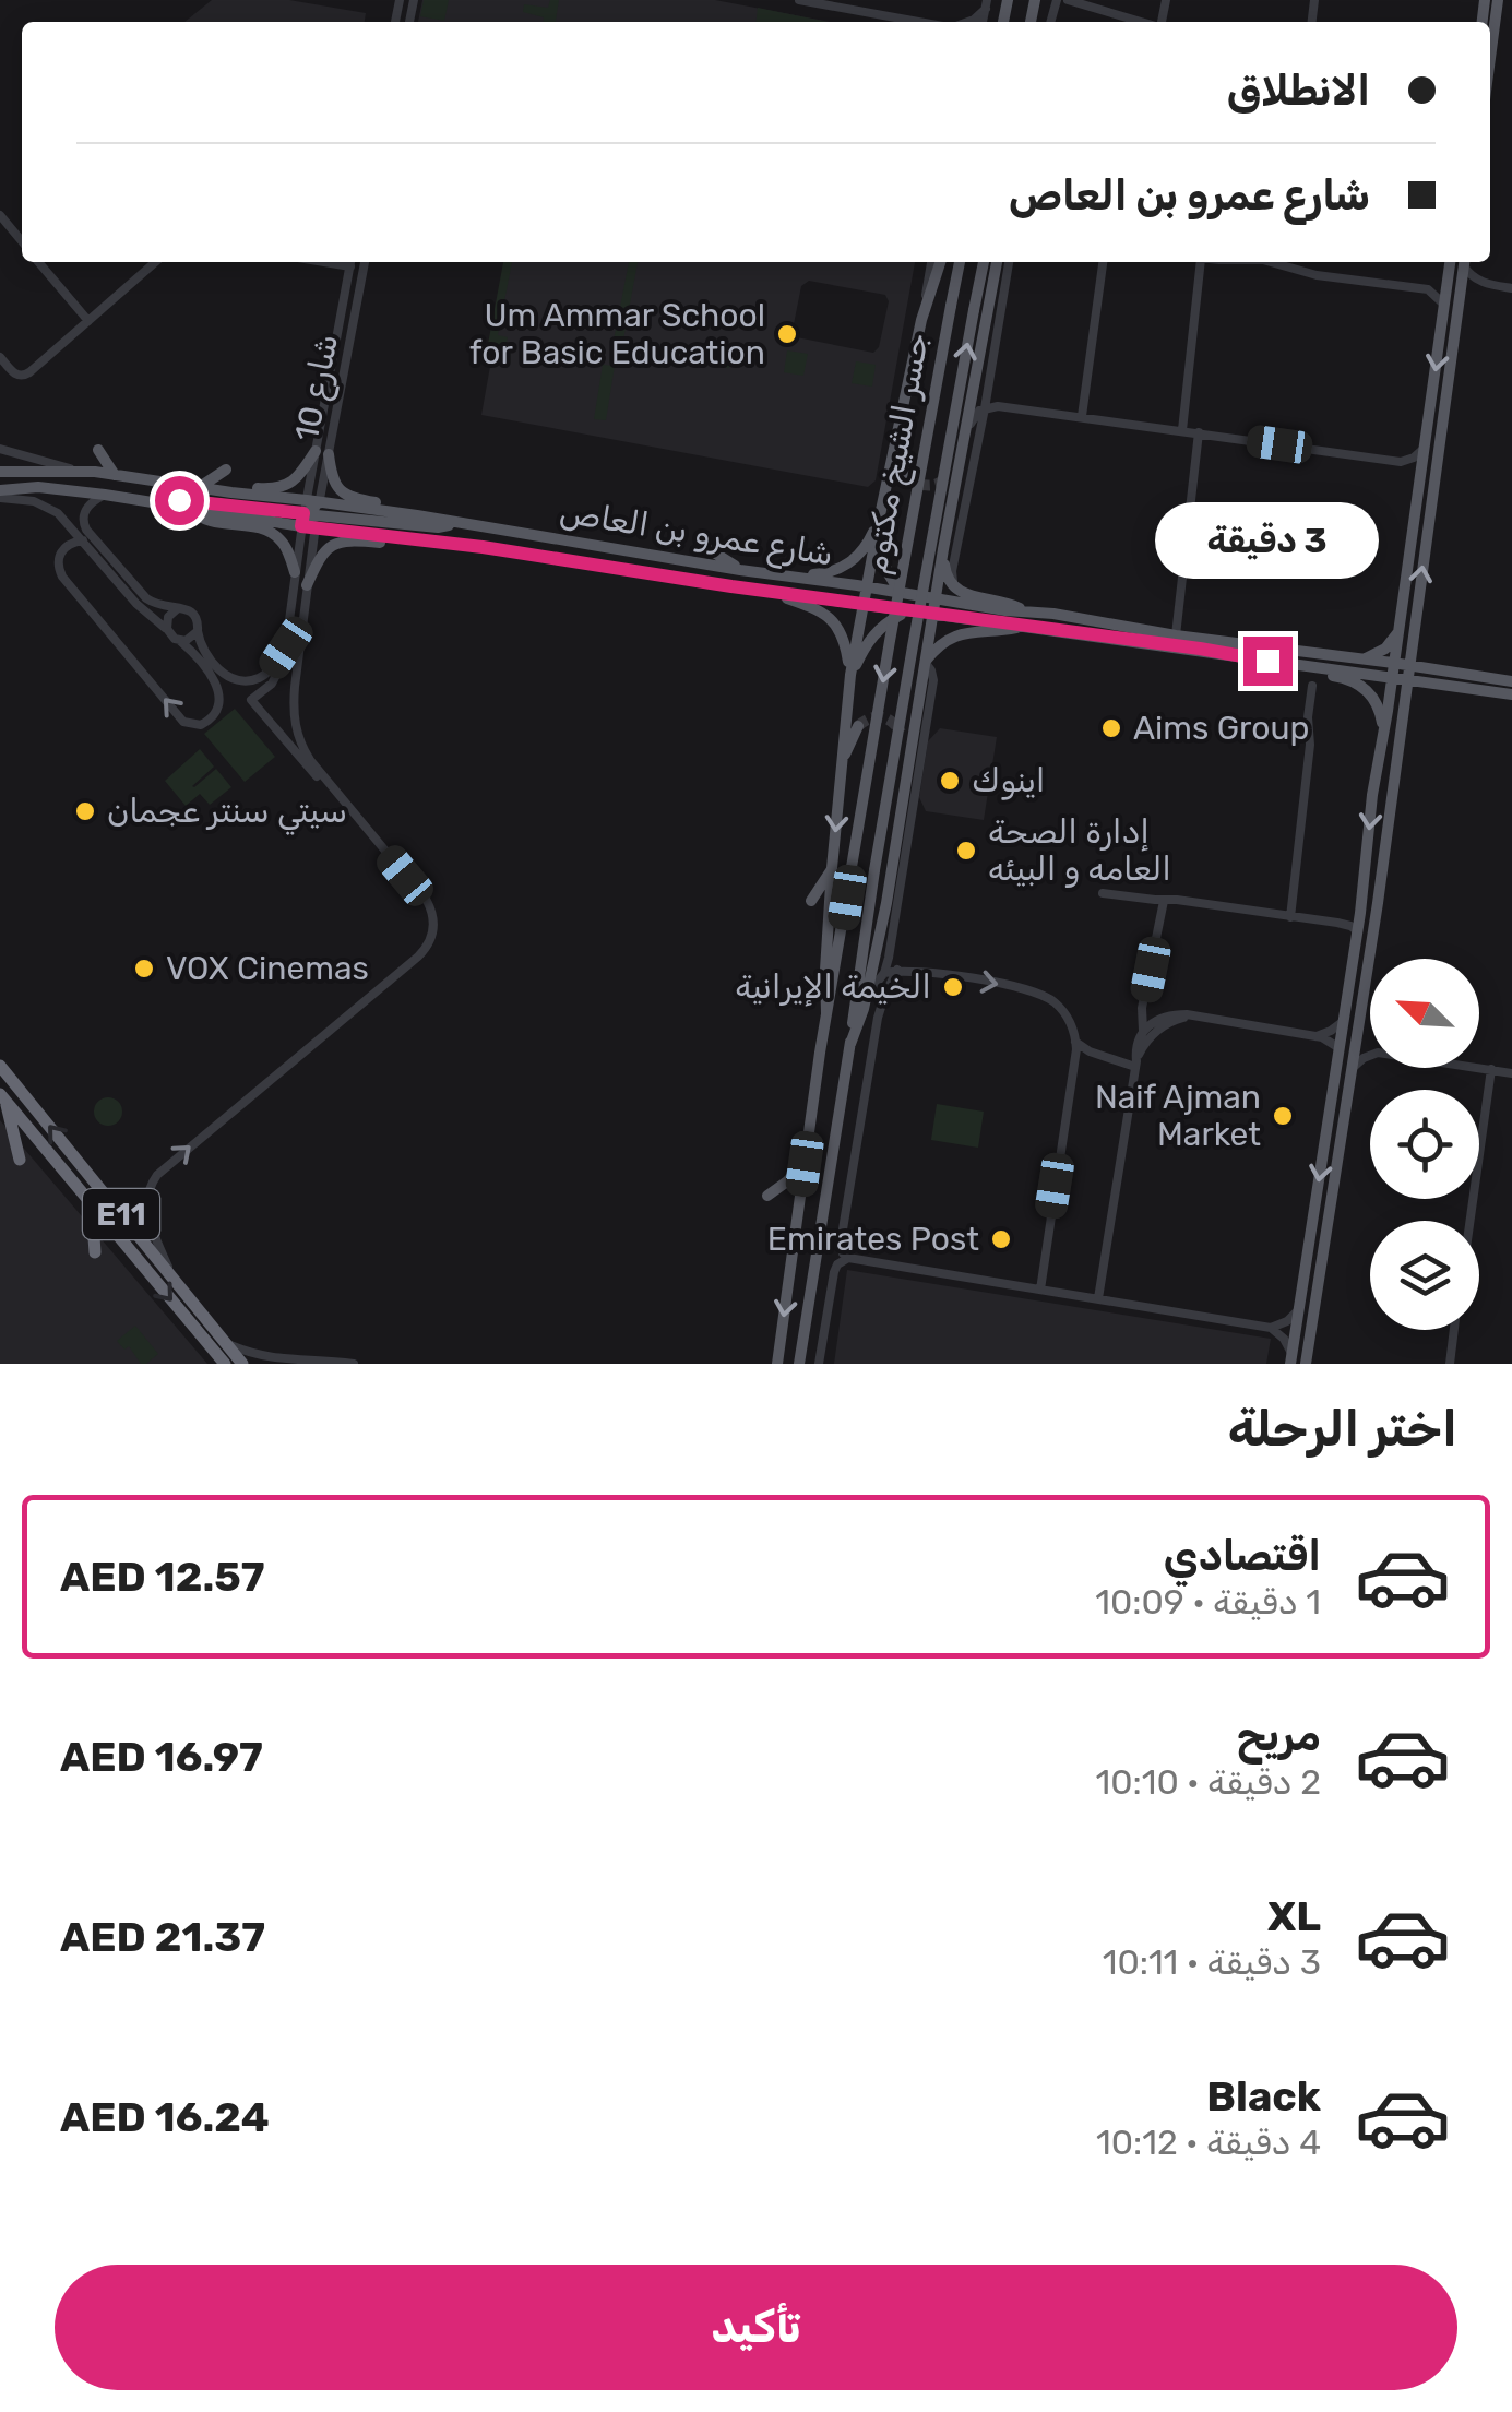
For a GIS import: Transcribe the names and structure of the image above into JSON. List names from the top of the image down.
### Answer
{
  "streets": {
    "highway": ["E11"],
    "main road": ["جسر الشيخ مكتوم", "شارع عمرو بن العاص"],
    "street": ["شارع 10"]
  },
  "crossings": [
    ["شارع 10", "شارع عمرو بن العاص"]
  ],
  "places": [
    "Um Ammar School for Basic Education",
    "Aims Group",
    "اينوك",
    "سيتي سنتر عجمان",
    "إدارة الصحة العامه و البيئه",
    "VOX Cinemas",
    "الخيمة الإيرانية",
    "Naif Ajman Market",
    "Emirates Post"
  ],
  "north": "top left",
  "page": {
    "banner": ["الانطلاق", "شارع عمرو بن العاص"],
    "bubble": "3 دقيقة",
    "heading": "اختر الرحلة",
    "list": [
      {
        "name": "اقتصادي",
        "note": "1 دقيقة · 10:09",
        "value": "AED 12.57"
      },
      {
        "name": "مريح",
        "note": "2 دقيقة · 10:10",
        "value": "AED 16.97"
      },
      {
        "name": "XL",
        "note": "3 دقيقة · 10:11",
        "value": "AED 21.37"
      },
      {
        "name": "Black",
        "note": "4 دقيقة · 10:12",
        "value": "AED 16.24"
      }
    ],
    "buttons": "تأكيد"
  }
}
